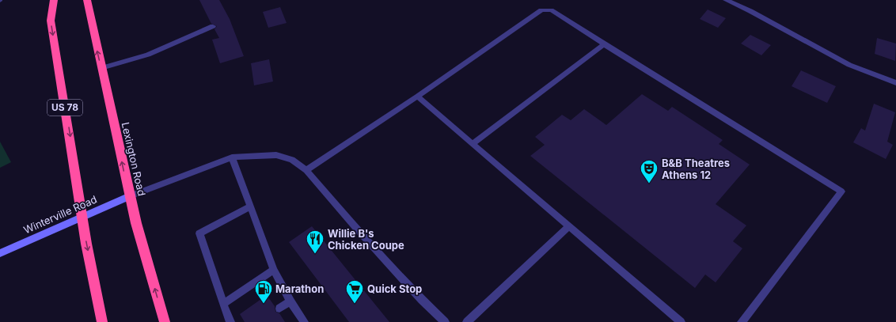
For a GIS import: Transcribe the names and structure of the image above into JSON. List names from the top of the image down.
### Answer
{
  "streets": {
    "highway": ["US 78", "Lexington Road"],
    "street": ["Winterville Road"]
  },
  "crossings": [
    ["US 78", "Winterville Road"],
    ["Lexington Road", "Winterville Road"]
  ],
  "places": {
    "theatre": ["B&B Theatres Athens 12"],
    "restaurant": ["Willie B's Chicken Coupe"],
    "fuel station": ["Marathon"],
    "supermarket": ["Quick Stop"]
  }
}
